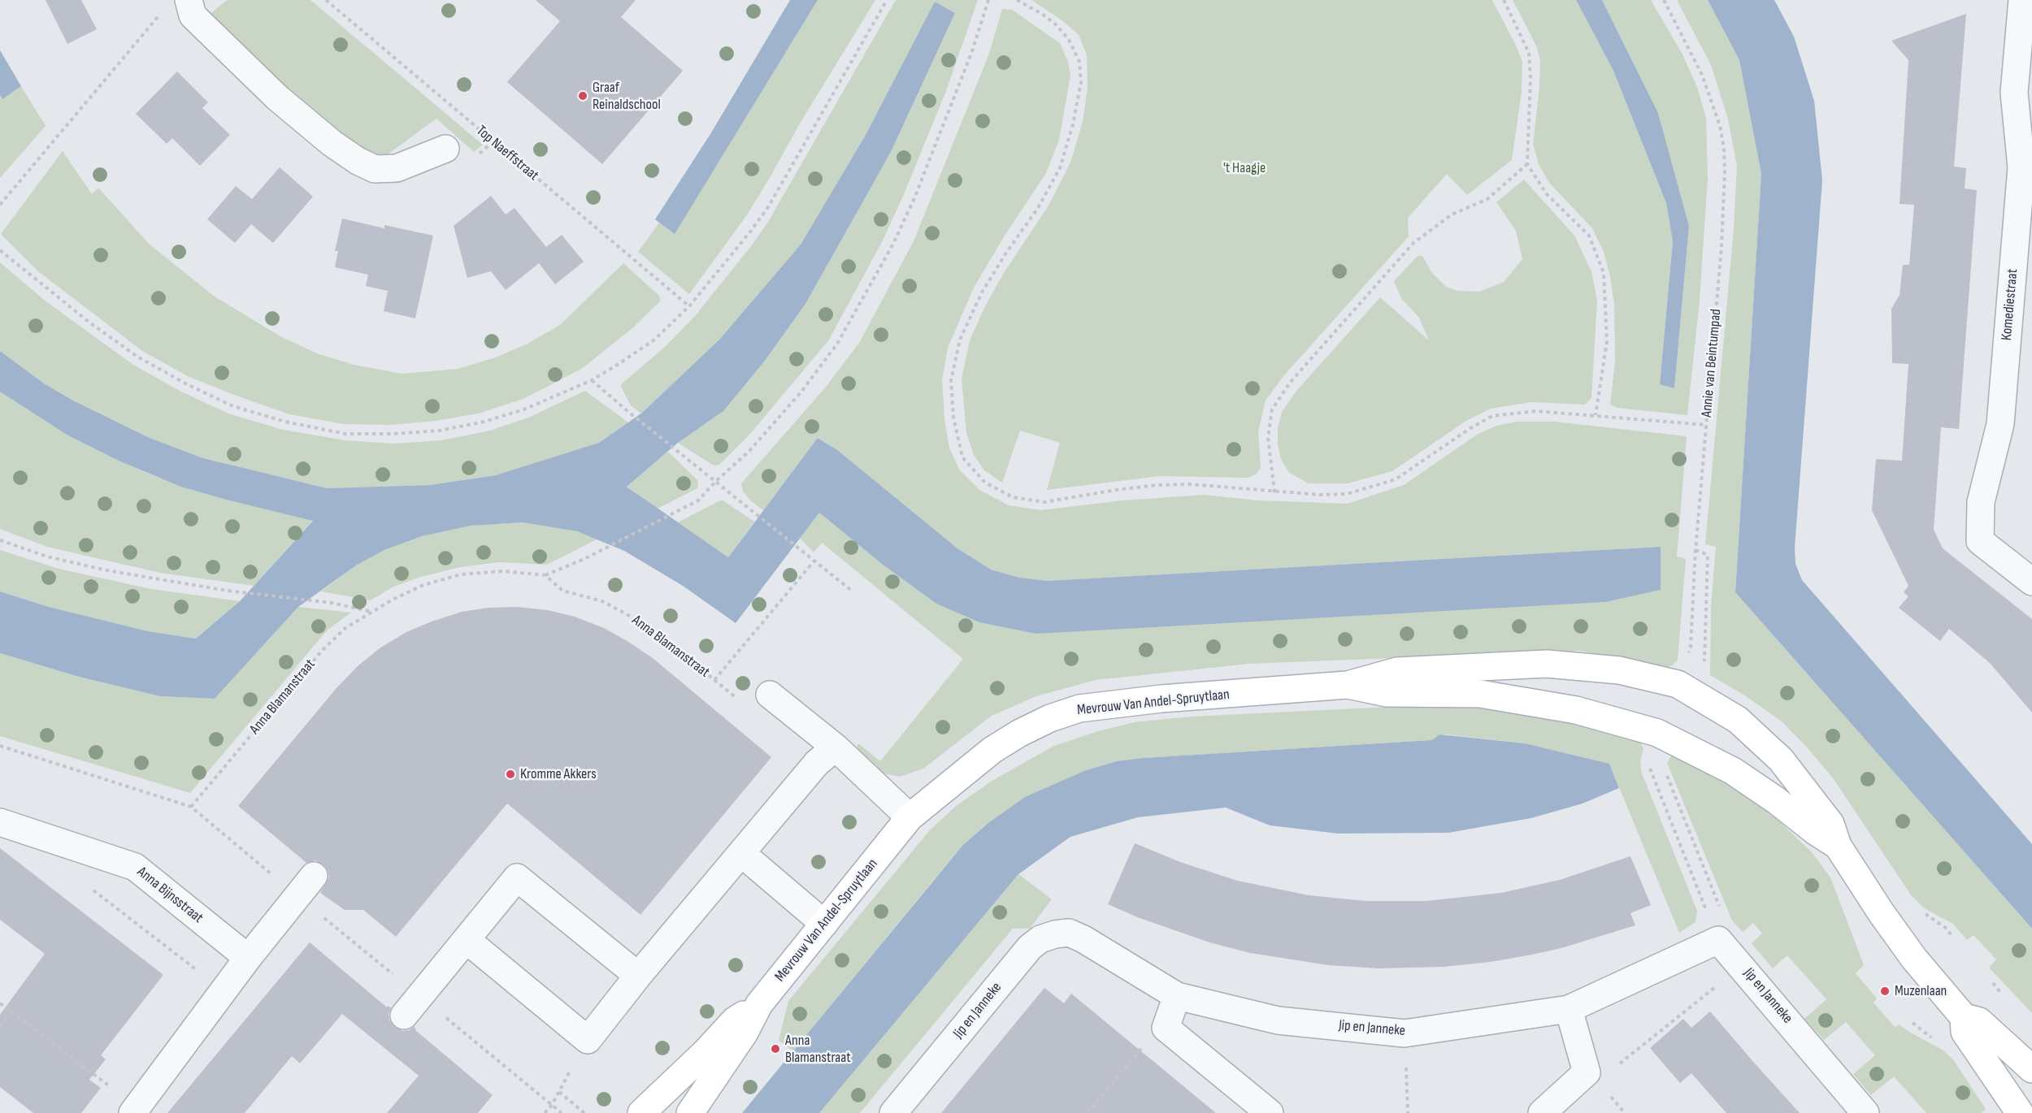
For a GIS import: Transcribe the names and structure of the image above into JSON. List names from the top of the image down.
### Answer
{
  "streets": {
    "street": [
      "Komediestraat",
      "Mevrouw Van Andel-Spruytlaan",
      "Anna Bijnsstraat",
      "Jip en Janneke"
    ],
    "path": ["Top Naeffstraat", "Annie van Beintumpad", "Anna Blamanstraat"]
  },
  "crossings": [
    ["Annie van Beintumpad", "Mevrouw Van Andel-Spruytlaan"]
  ],
  "parks": ["'t Haagje"],
  "places": [
    "Graaf Reinaldschool",
    "Kromme Akkers",
    "Muzenlaan",
    "Anna Blamanstraat"
  ]
}
